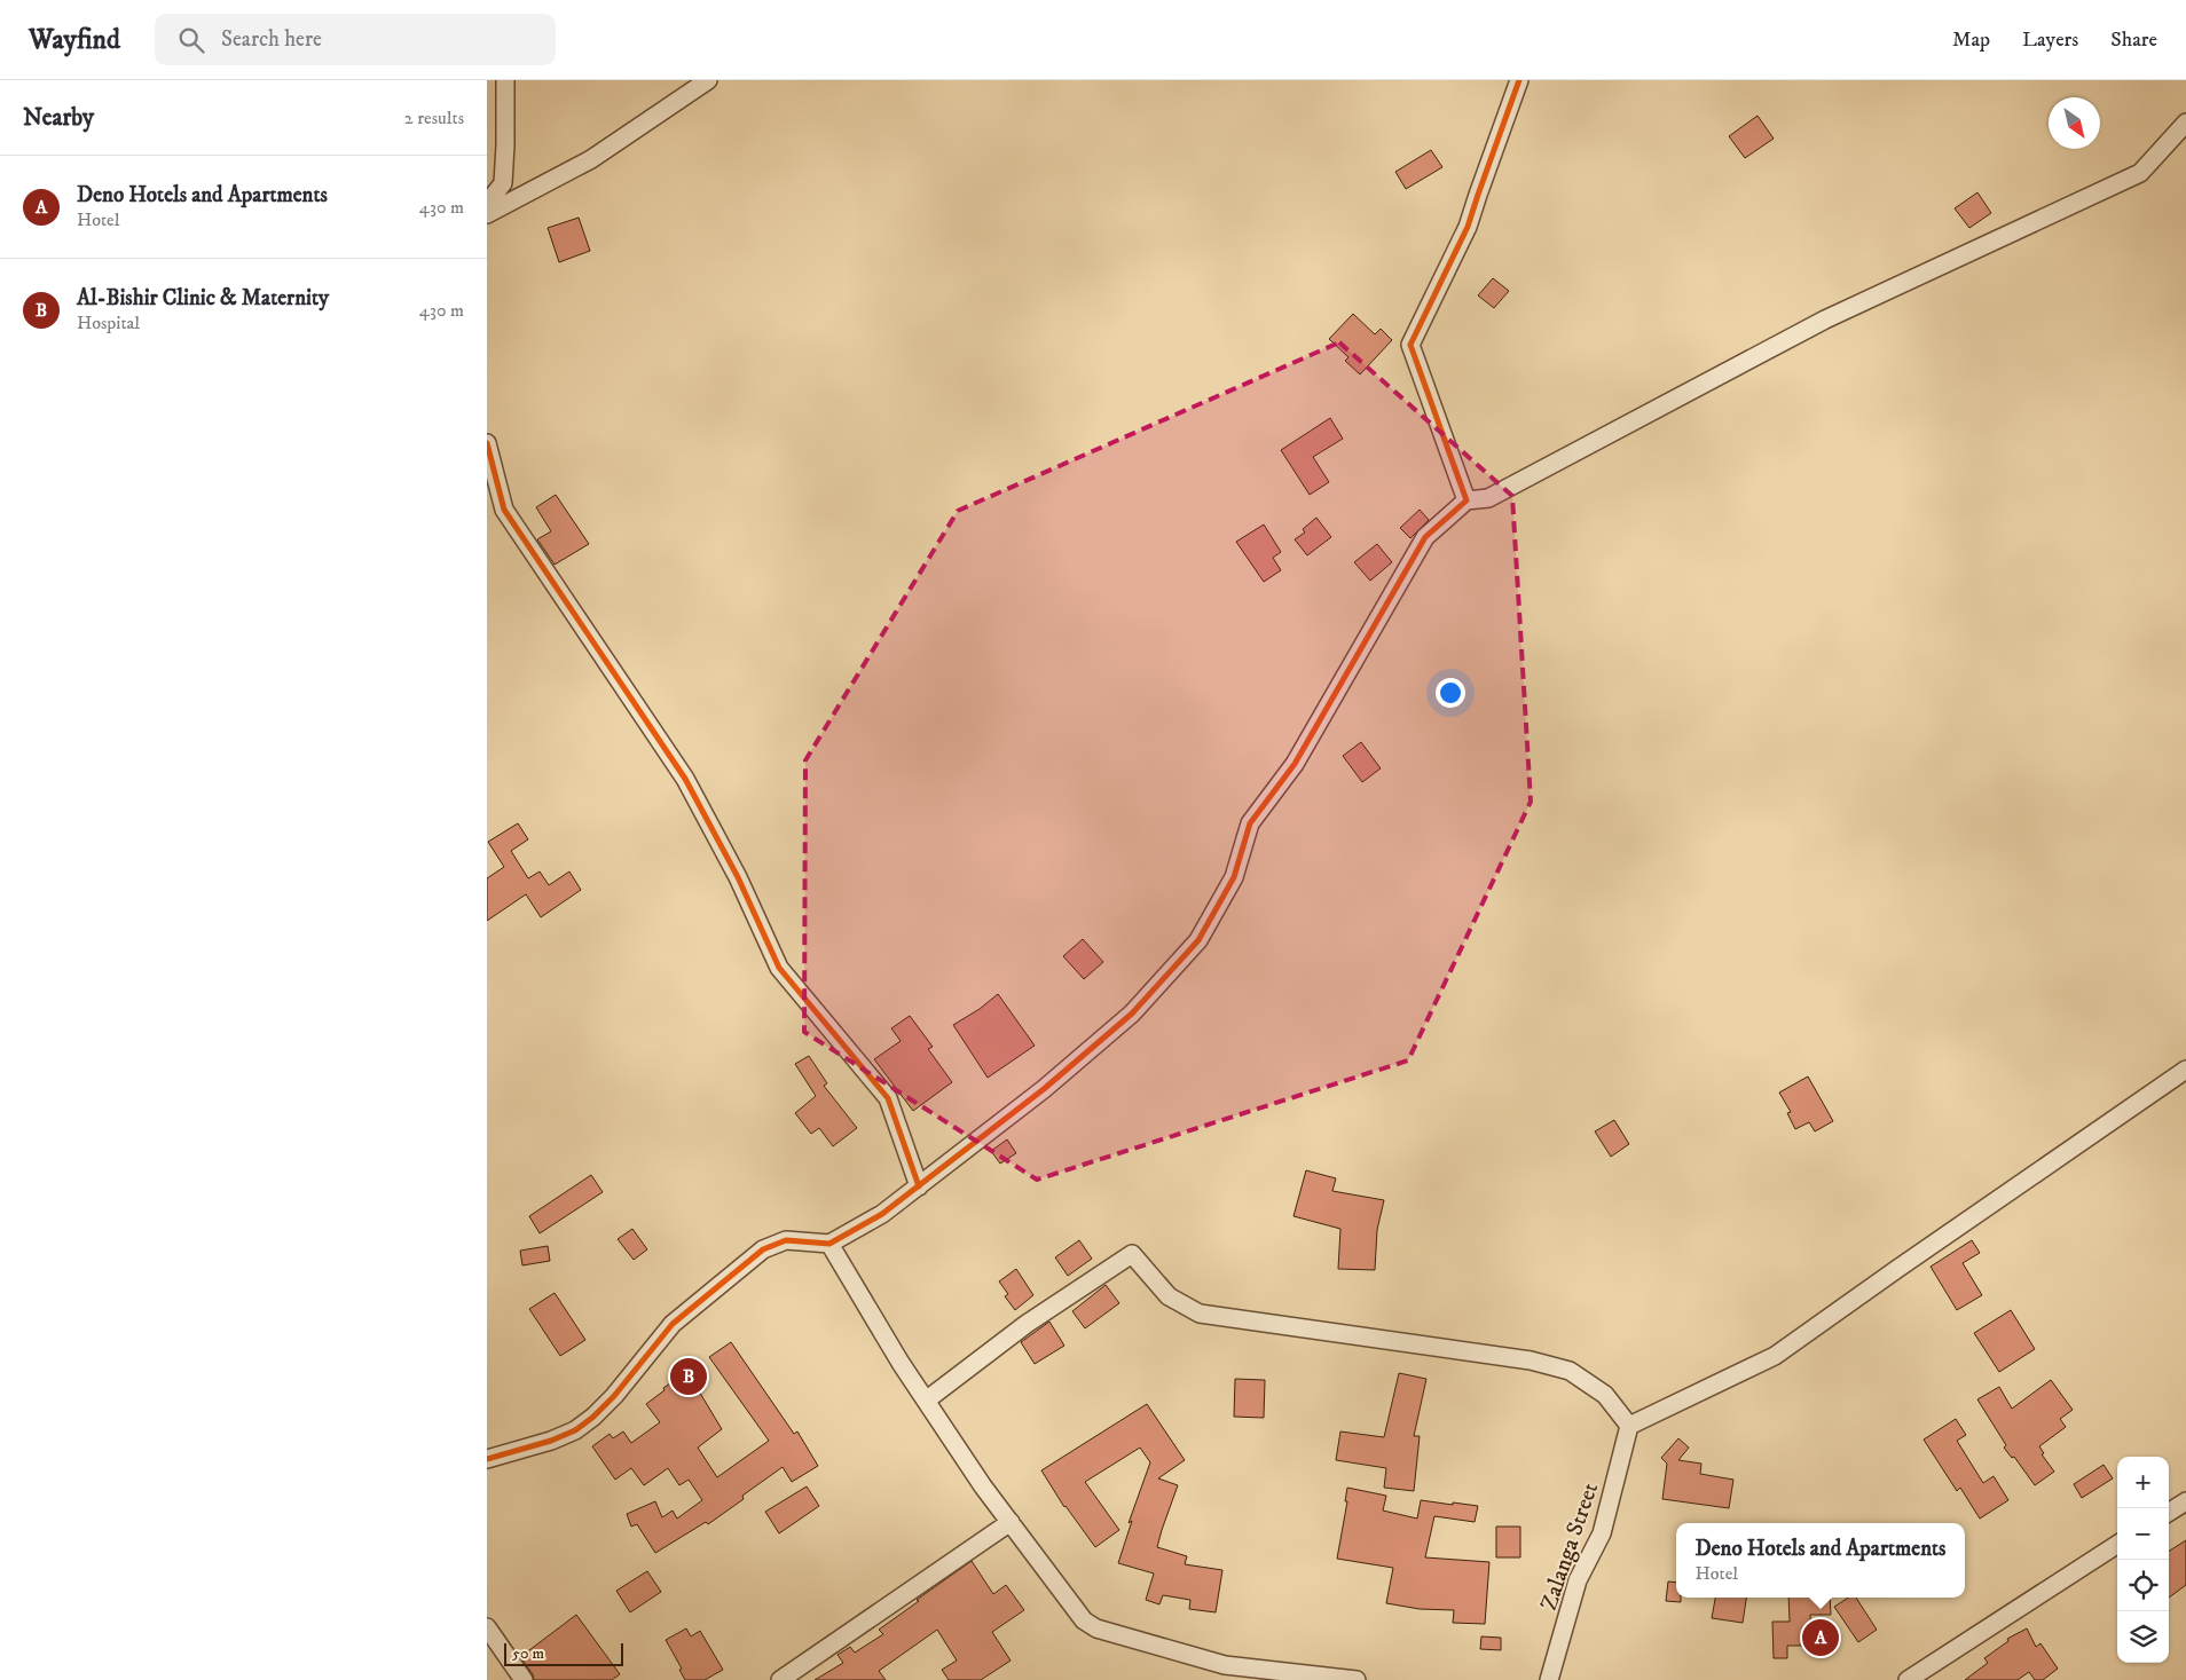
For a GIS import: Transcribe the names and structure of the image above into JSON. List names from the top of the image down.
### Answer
{
  "streets": {
    "street": ["Zalanga Street"]
  },
  "scale_bar": "50 m",
  "north": "bottom right",
  "page": {
    "header": "Wayfind",
    "search": "Search here",
    "nav": ["Map", "Layers", "Share"],
    "heading": ["Nearby", "2 results"],
    "list": [
      {
        "mark": "A",
        "name": "Deno Hotels and Apartments",
        "note": "Hotel",
        "value": "430 m"
      },
      {
        "mark": "B",
        "name": "Al-Bishir Clinic & Maternity",
        "note": "Hospital",
        "value": "430 m"
      }
    ],
    "pins": ["B", "A"],
    "map_buttons": ["+", "−"],
    "popup": ["Deno Hotels and Apartments", "Hotel"],
    "scale": "50 m"
  }
}
